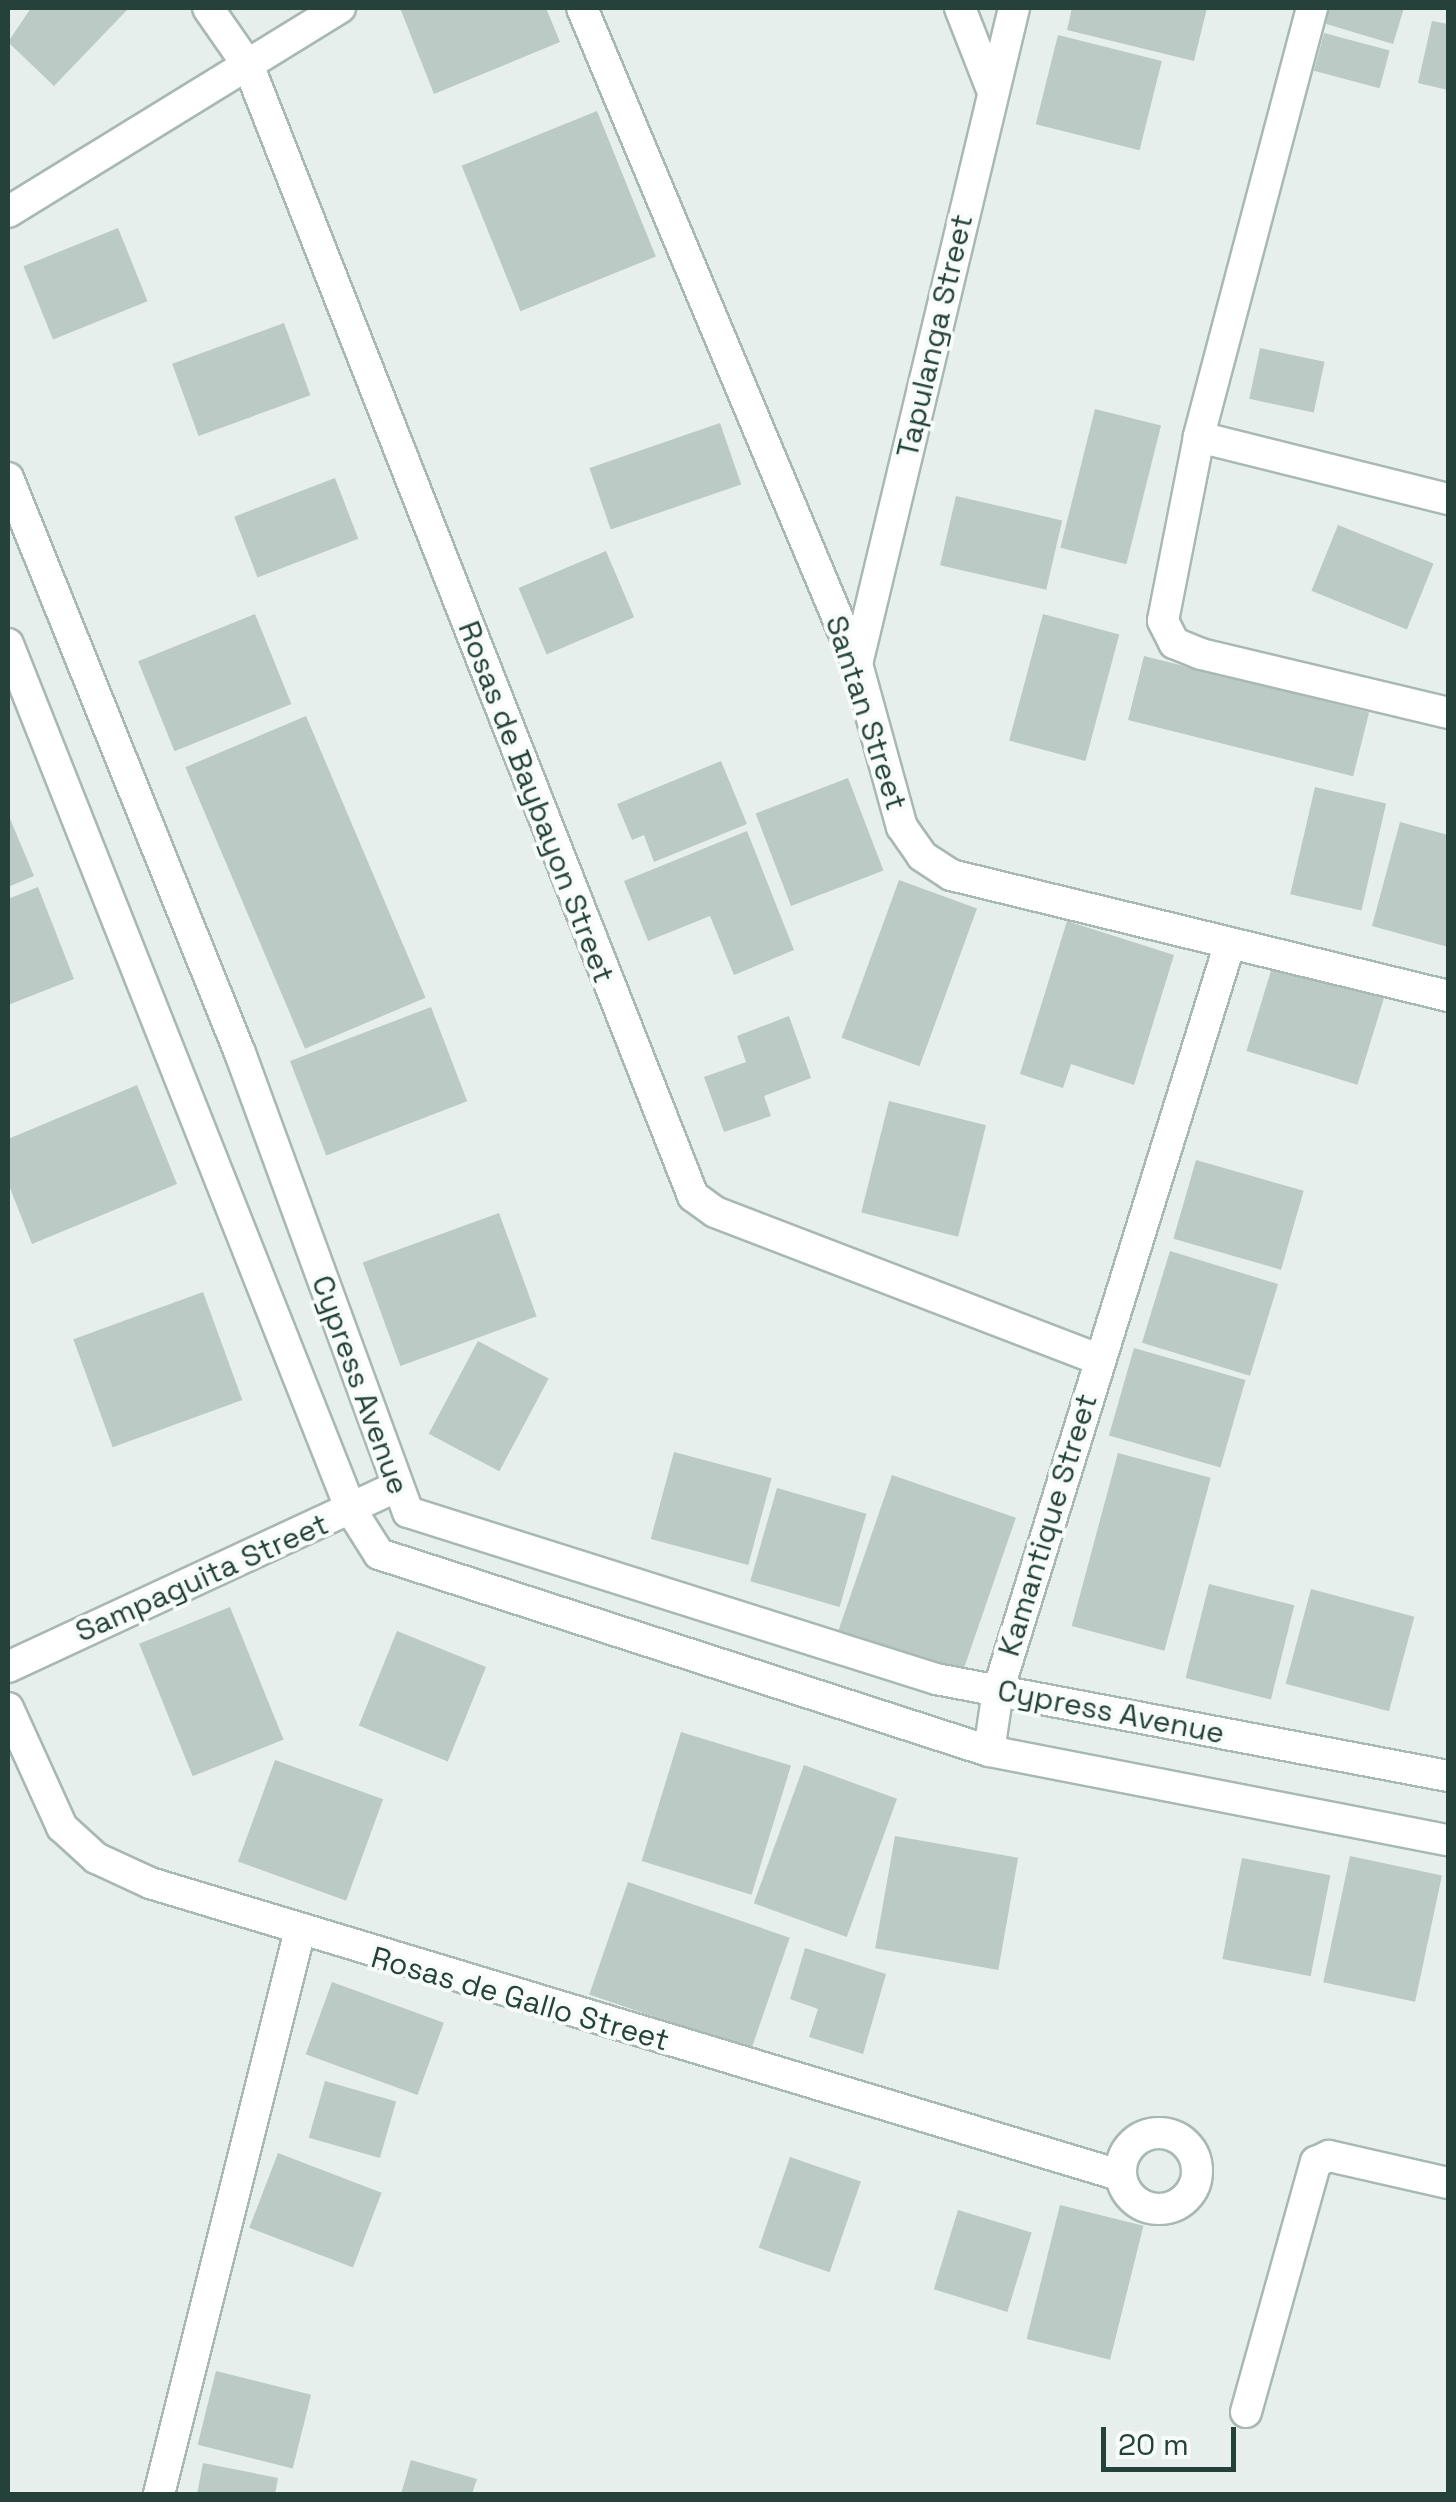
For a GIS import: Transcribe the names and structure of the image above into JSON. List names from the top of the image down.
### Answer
{
  "streets": {
    "street": [
      "Tapulanga Street",
      "Santan Street",
      "Rosas de Baybayon Street",
      "Cypress Avenue",
      "Kamantique Street",
      "Sampaguita Street",
      "Rosas de Gallo Street"
    ]
  },
  "crossings": [
    ["Tapulanga Street", "Santan Street"],
    ["Santan Street", "Kamantique Street"],
    ["Rosas de Baybayon Street", "Kamantique Street"],
    ["Cypress Avenue", "Kamantique Street"],
    ["Cypress Avenue", "Sampaguita Street"]
  ],
  "scale_bar": "20 m"
}
